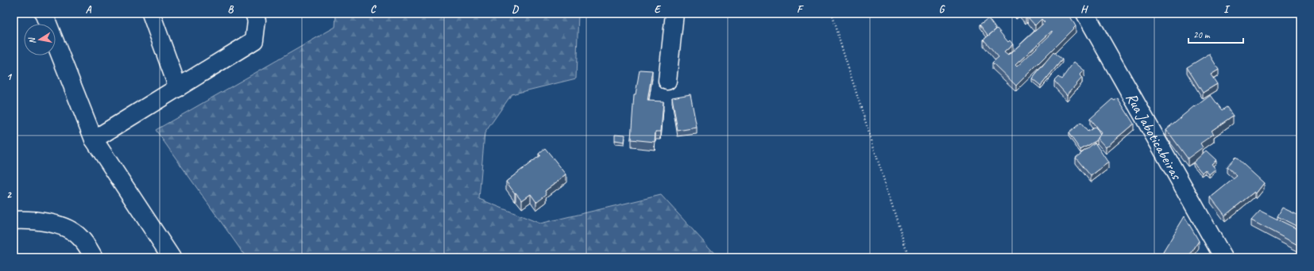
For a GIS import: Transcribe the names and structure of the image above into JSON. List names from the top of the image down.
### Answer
{
  "streets": {
    "street": ["Rua Jaboticabeiras"]
  },
  "scale_bar": "20 m",
  "north": "left",
  "grid": {
    "columns": [
      "A",
      "B",
      "C",
      "D",
      "E",
      "F",
      "G",
      "H",
      "I"
    ],
    "rows": ["1", "2"]
  }
}
